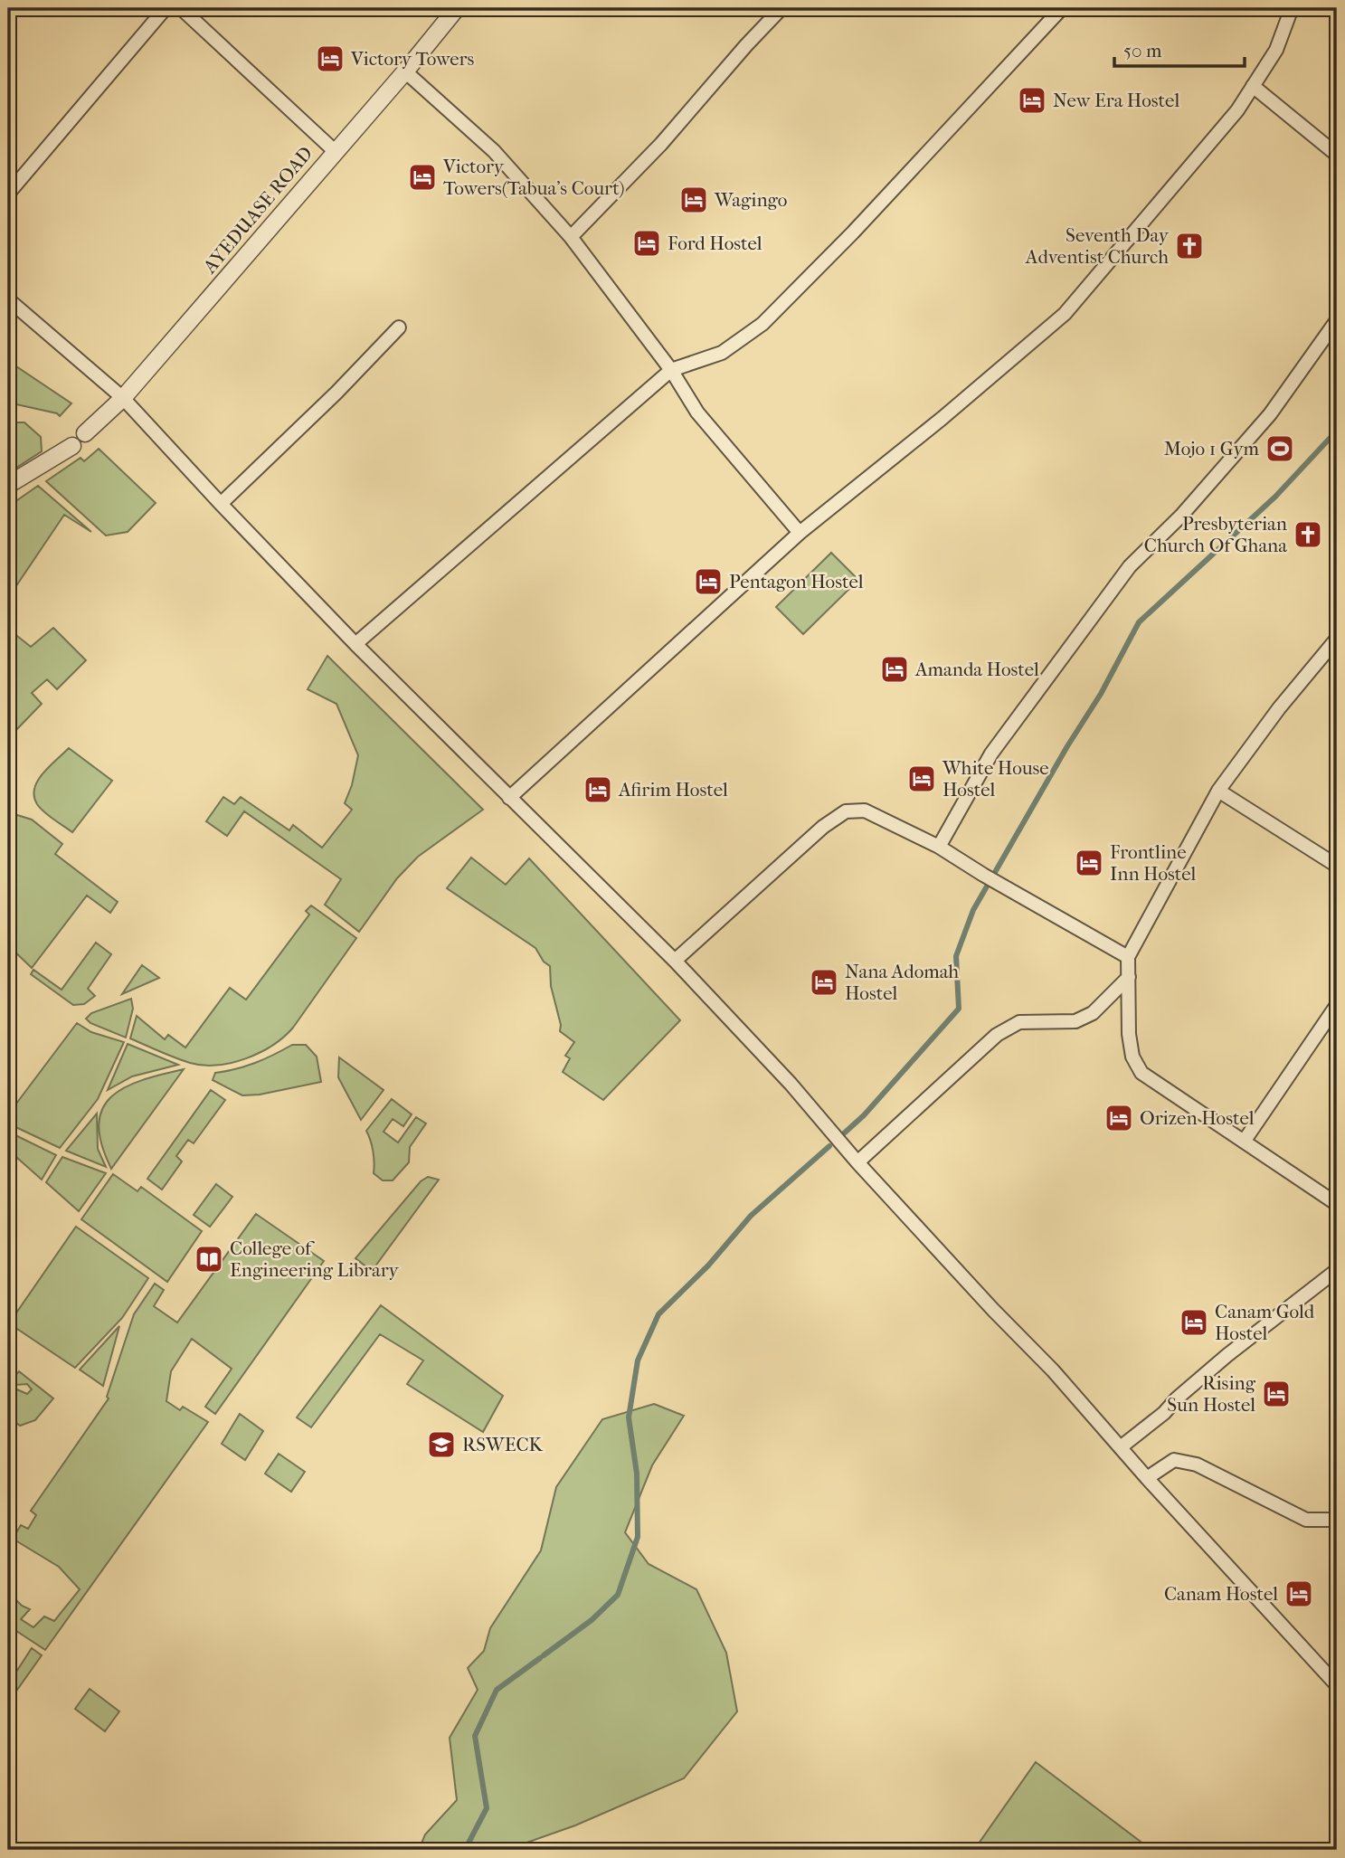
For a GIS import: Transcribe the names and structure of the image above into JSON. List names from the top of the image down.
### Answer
{
  "streets": {
    "street": ["AYEDUASE ROAD"]
  },
  "places": {
    "hotel": [
      "Victory Towers",
      "New Era Hostel",
      "Victory Towers(Tabua's Court)",
      "Wagingo",
      "Ford Hostel",
      "Pentagon Hostel",
      "Amanda Hostel",
      "White House Hostel",
      "Afirim Hostel",
      "Frontline Inn Hostel",
      "Nana Adomah Hostel",
      "Orizen Hostel",
      "Canam Gold Hostel",
      "Rising Sun Hostel",
      "Canam Hostel"
    ],
    "church": ["Seventh Day Adventist Church", "Presbyterian Church Of Ghana"],
    "sports": ["Mojo 1 Gym"],
    "library": ["College of Engineering Library"],
    "school or university": ["RSWECK"]
  },
  "scale_bar": "50 m"
}
